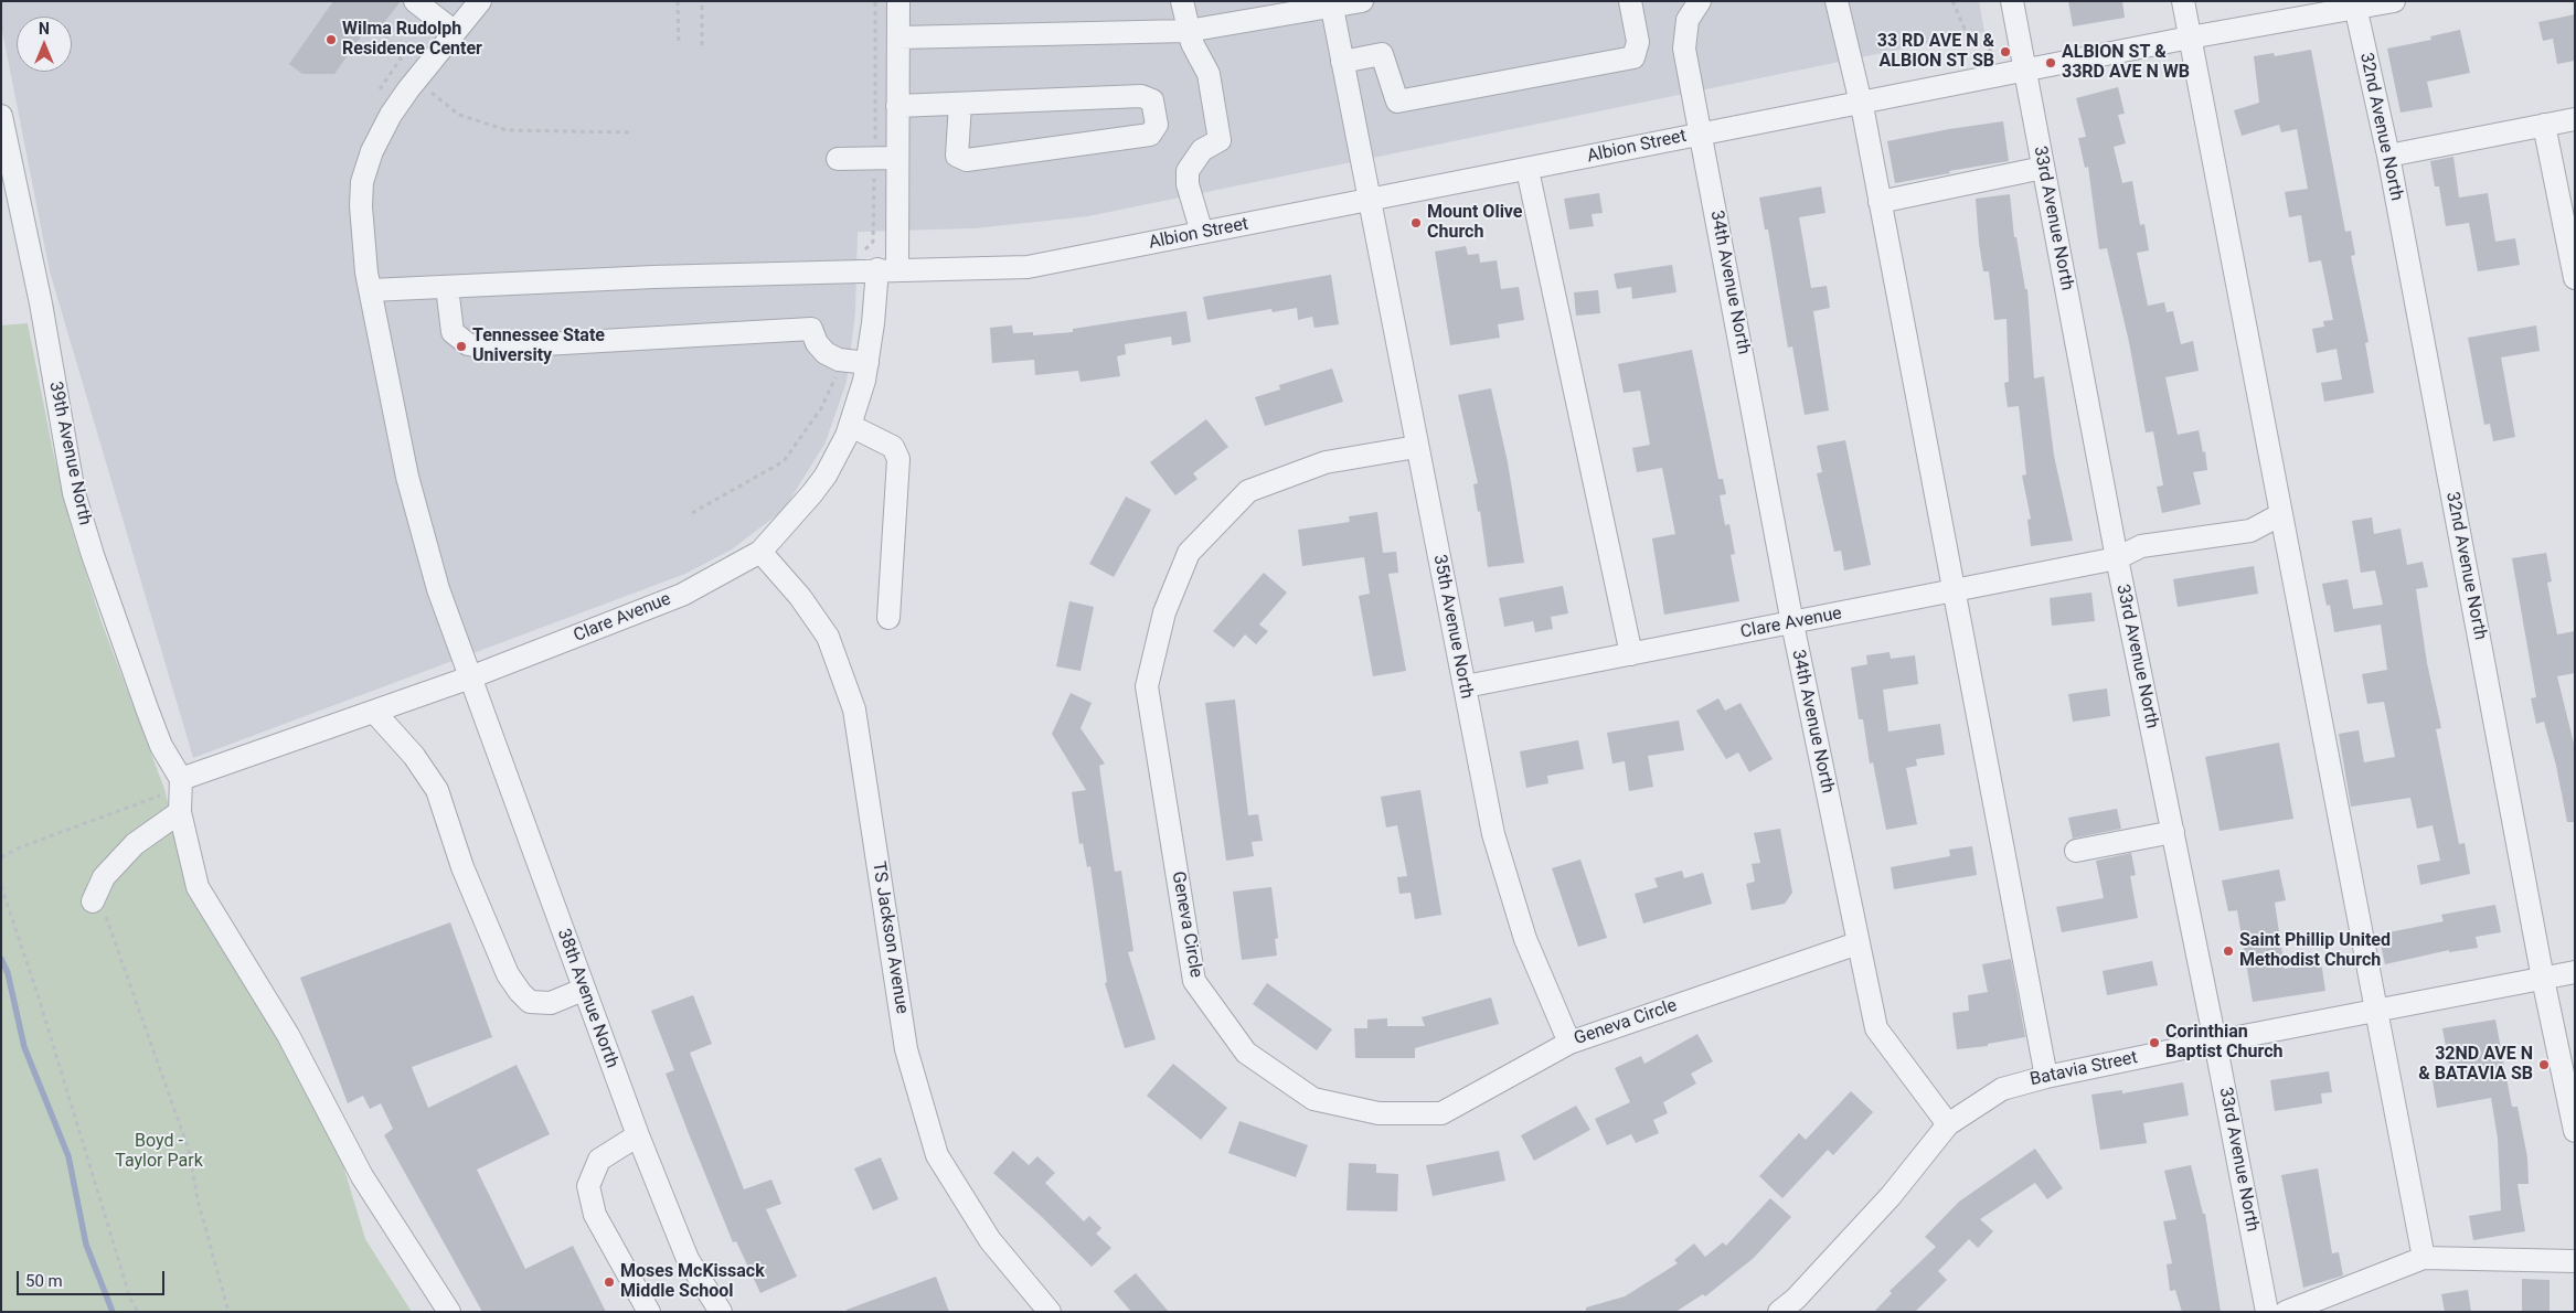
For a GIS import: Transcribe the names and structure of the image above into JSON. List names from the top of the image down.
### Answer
{
  "streets": {
    "street": [
      "32nd Avenue North",
      "Albion Street",
      "33rd Avenue North",
      "34th Avenue North",
      "39th Avenue North",
      "Clare Avenue",
      "35th Avenue North",
      "Geneva Circle",
      "TS Jackson Avenue",
      "38th Avenue North",
      "Batavia Street"
    ]
  },
  "crossings": [
    ["32nd Avenue North", "Albion Street"],
    ["32nd Avenue North", "Batavia Street"],
    ["Albion Street", "33rd Avenue North"],
    ["Albion Street", "34th Avenue North"],
    ["Albion Street", "Clare Avenue"],
    ["Albion Street", "35th Avenue North"],
    ["Albion Street", "38th Avenue North"],
    ["33rd Avenue North", "Clare Avenue"],
    ["33rd Avenue North", "Batavia Street"],
    ["34th Avenue North", "Clare Avenue"],
    ["34th Avenue North", "Geneva Circle"],
    ["34th Avenue North", "Batavia Street"],
    ["39th Avenue North", "Clare Avenue"],
    ["Clare Avenue", "35th Avenue North"],
    ["Clare Avenue", "TS Jackson Avenue"],
    ["Clare Avenue", "38th Avenue North"],
    ["35th Avenue North", "Geneva Circle"]
  ],
  "parks": ["Boyd - Taylor Park"],
  "places": [
    "Wilma Rudolph Residence Center",
    "33 RD AVE N & ALBION ST SB",
    "ALBION ST & 33RD AVE N WB",
    "Mount Olive Church",
    "Tennessee State University",
    "Saint Phillip United Methodist Church",
    "Corinthian Baptist Church",
    "32ND AVE N & BATAVIA SB",
    "Moses McKissack Middle School"
  ],
  "scale_bar": "50 m",
  "north": "top"
}
